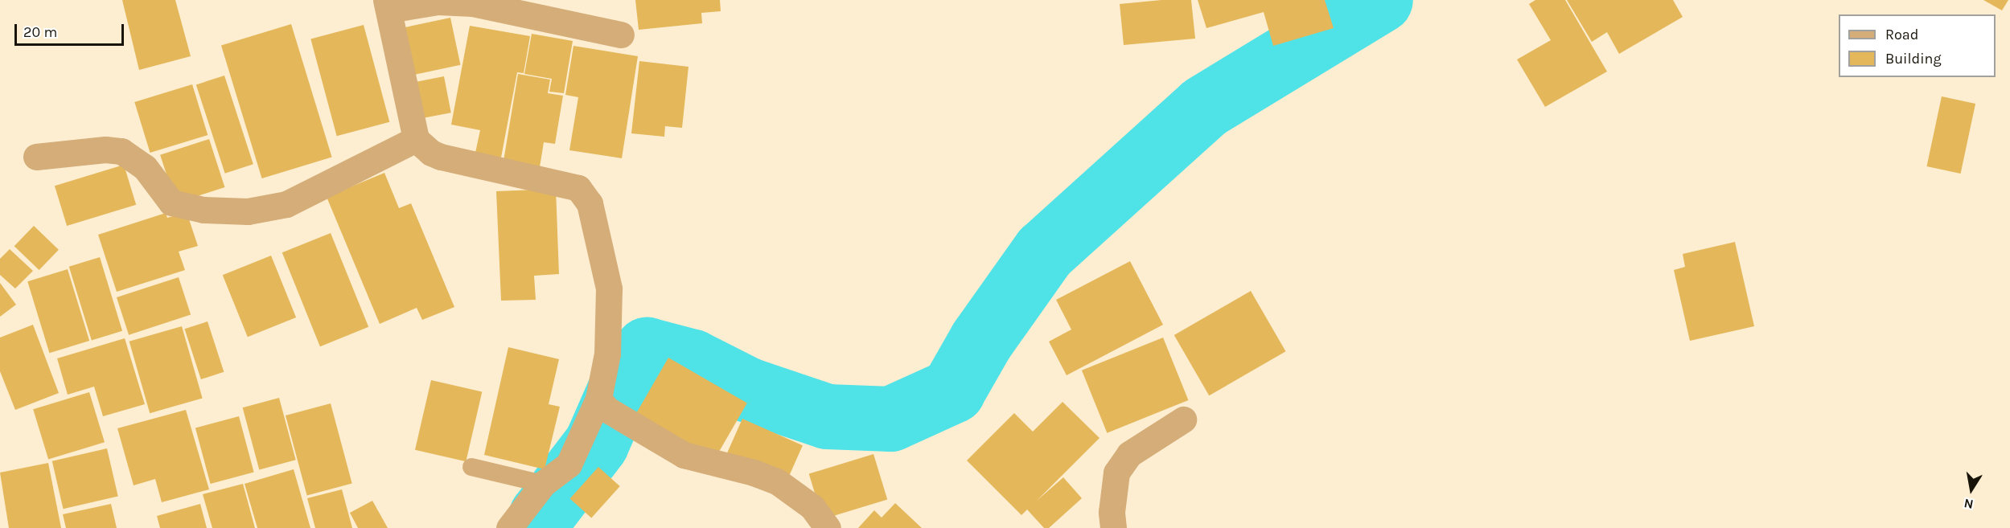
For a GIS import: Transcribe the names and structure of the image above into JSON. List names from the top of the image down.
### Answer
{
  "legend": ["Road", "Building"],
  "scale_bar": "20 m",
  "north": "bottom"
}
